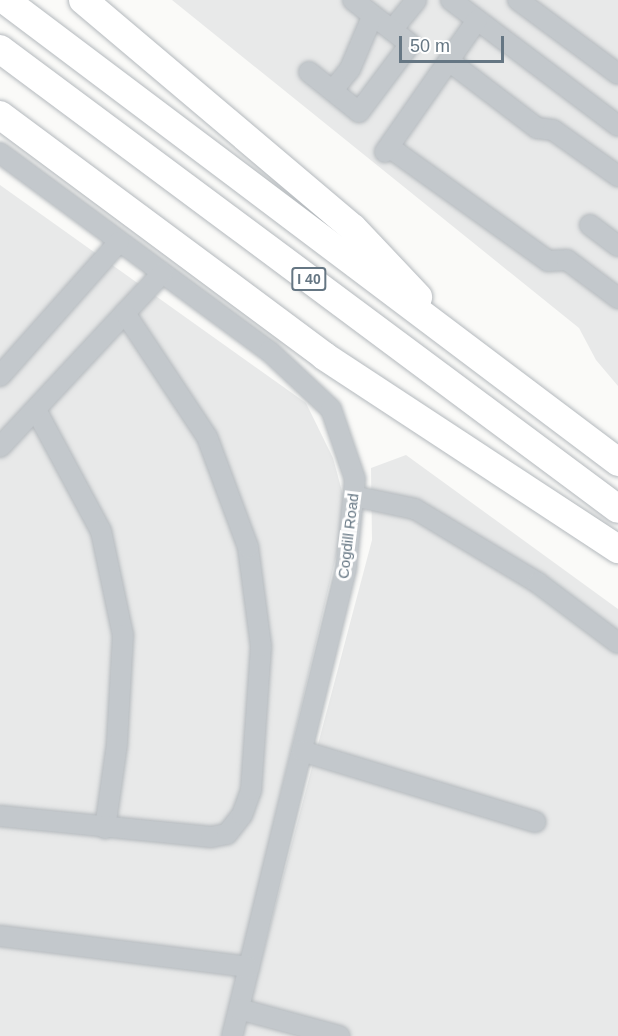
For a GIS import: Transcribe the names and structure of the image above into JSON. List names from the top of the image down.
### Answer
{
  "streets": {
    "highway": ["I 40"],
    "street": ["Cogdill Road"]
  },
  "scale_bar": "50 m"
}
